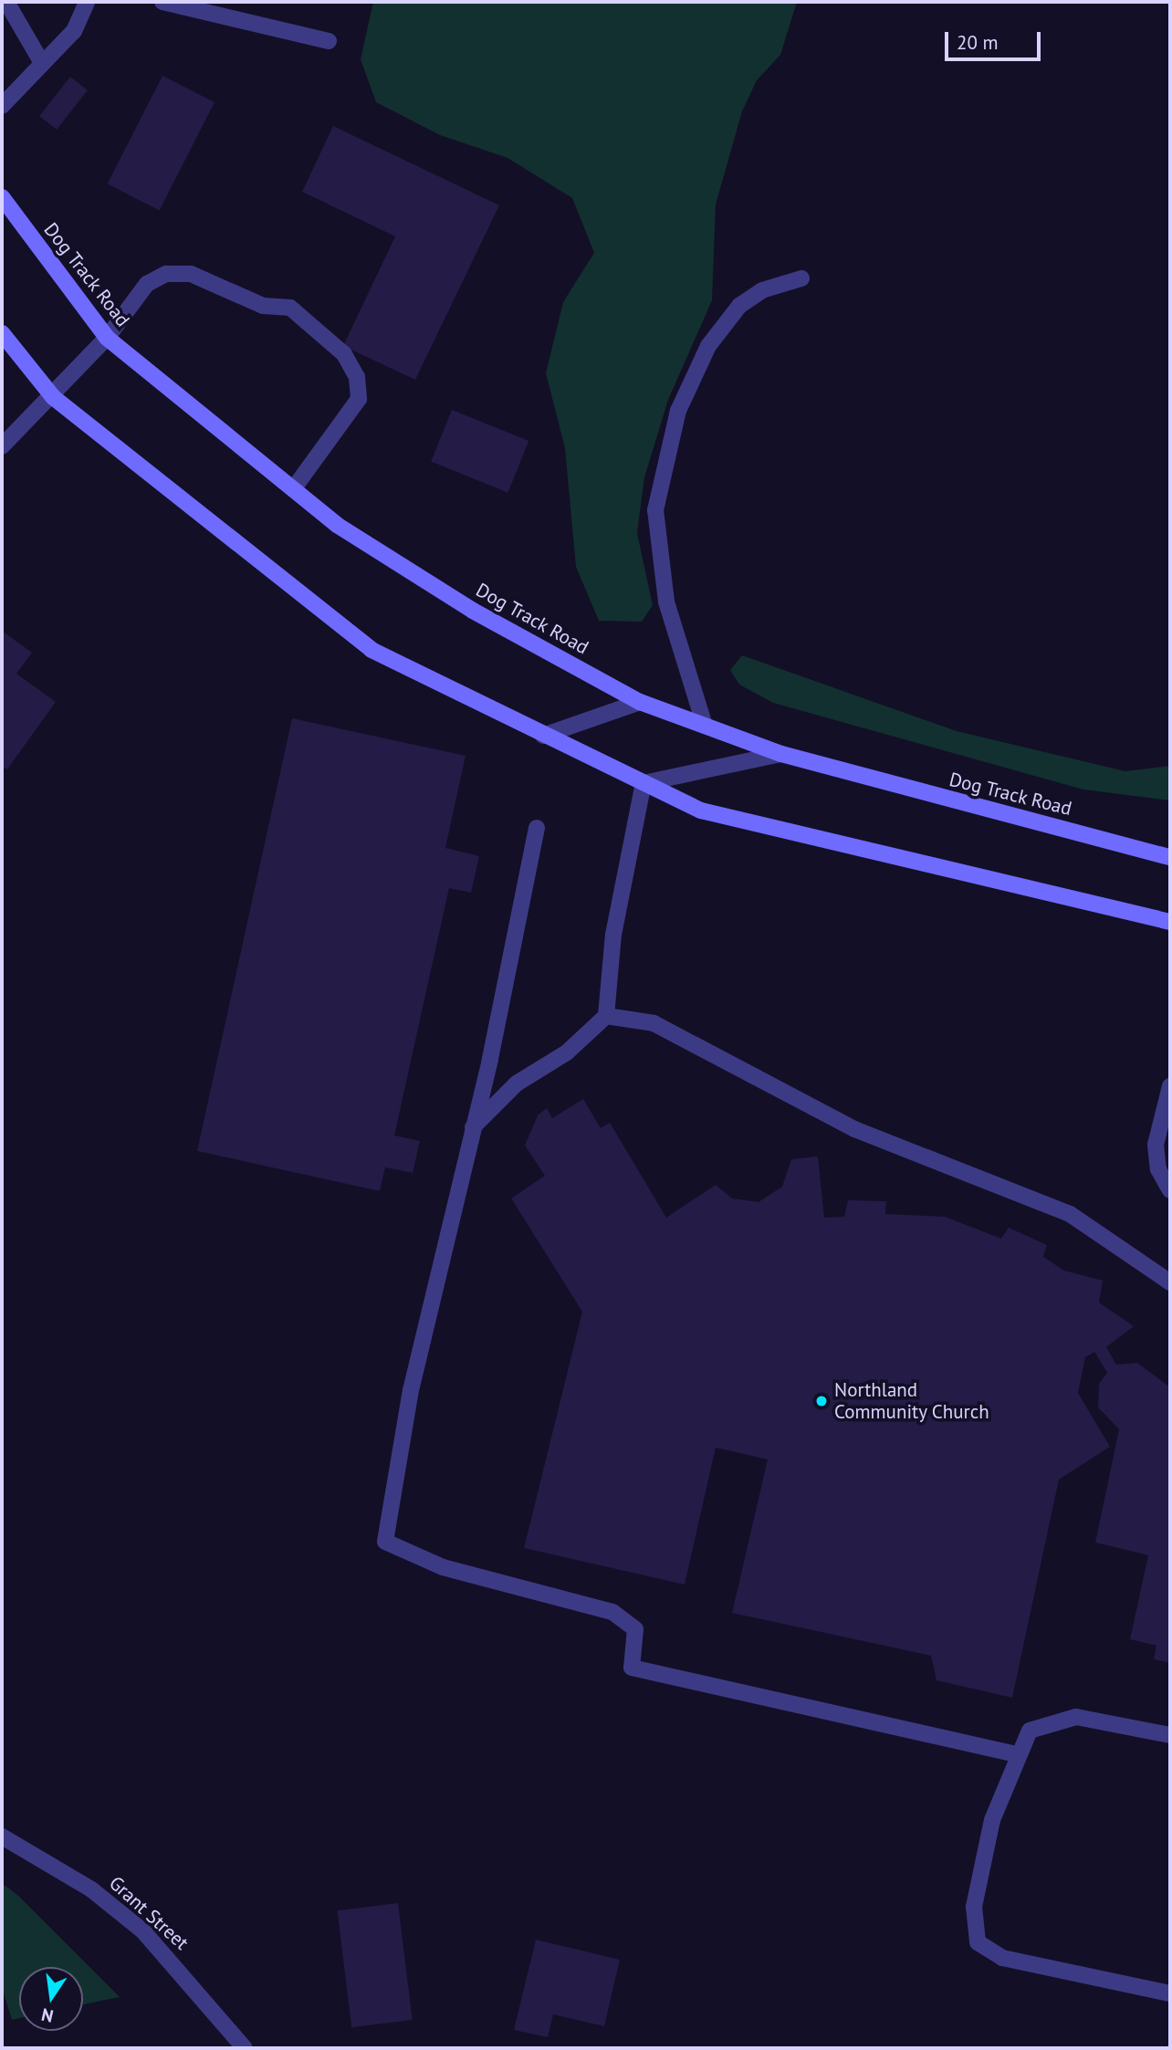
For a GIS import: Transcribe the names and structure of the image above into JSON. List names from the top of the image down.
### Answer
{
  "streets": {
    "main road": ["Dog Track Road"],
    "street": ["Grant Street"]
  },
  "places": ["Northland Community Church"],
  "scale_bar": "20 m",
  "north": "bottom"
}
